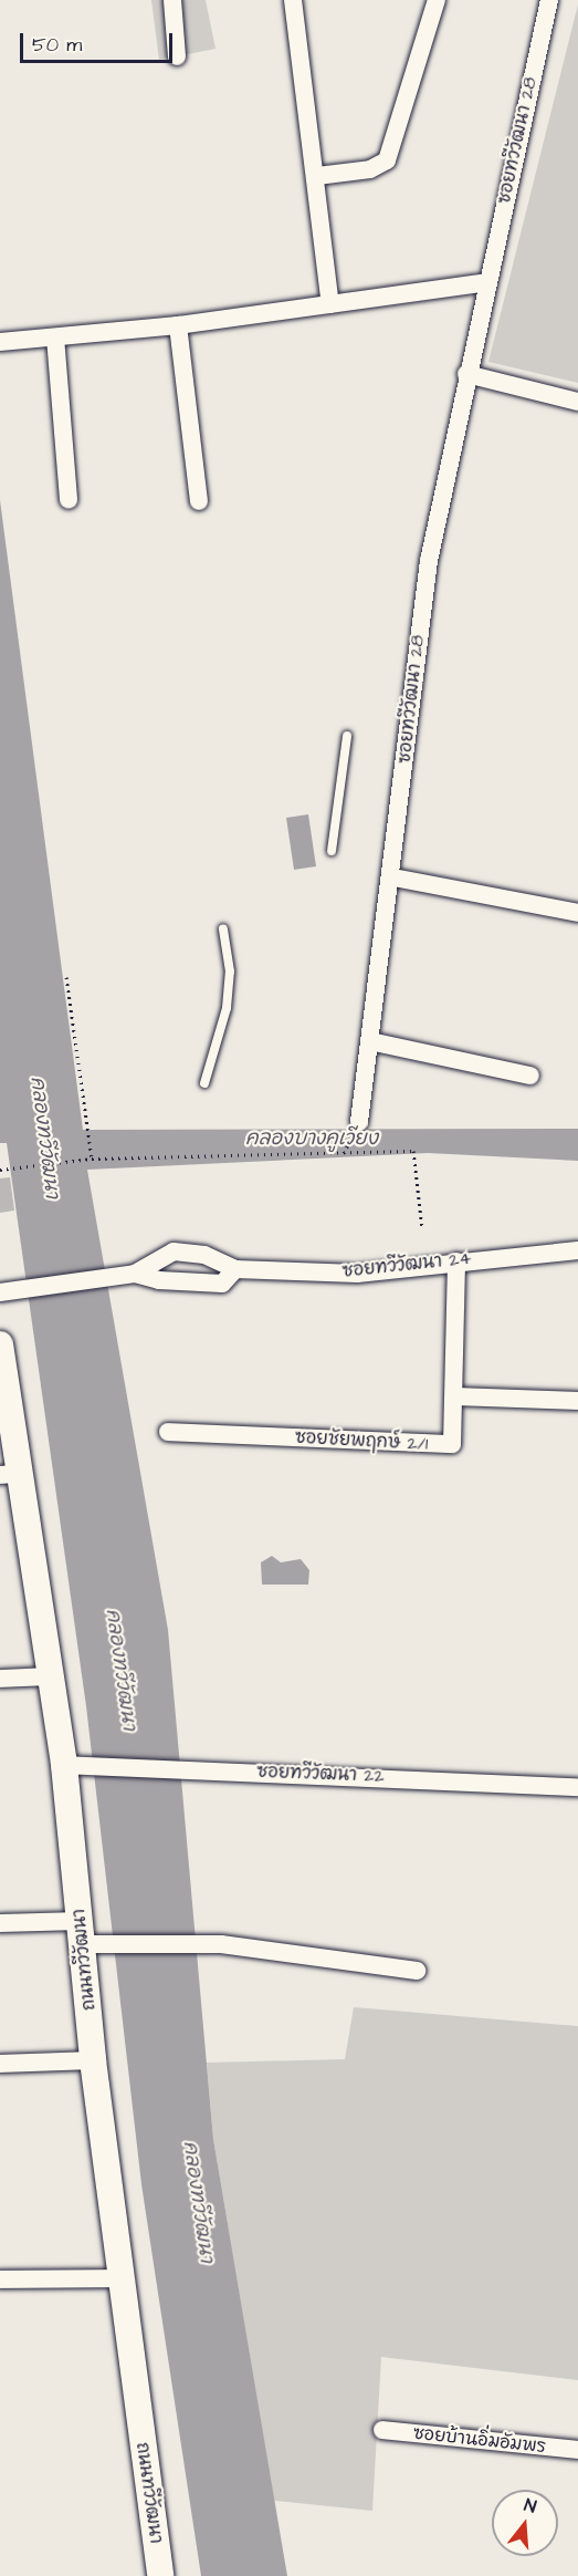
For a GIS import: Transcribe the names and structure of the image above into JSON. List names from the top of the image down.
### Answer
{
  "streets": {
    "main road": ["ถนนทวีวัฒนา"],
    "street": [
      "ซอยทวีวัฒนา 28",
      "ซอยทวีวัฒนา 24",
      "ซอยชัยพฤกษ์ 2/1",
      "ซอยทวีวัฒนา 22",
      "ซอยบ้านอิ่มอัมพร"
    ]
  },
  "crossings": [
    ["ซอยทวีวัฒนา 24", "ซอยชัยพฤกษ์ 2/1"],
    ["ซอยทวีวัฒนา 22", "ถนนทวีวัฒนา"]
  ],
  "water": ["คลองทวีวัฒนา", "คลองบางคูเวียง"],
  "scale_bar": "50 m",
  "north": "top"
}
